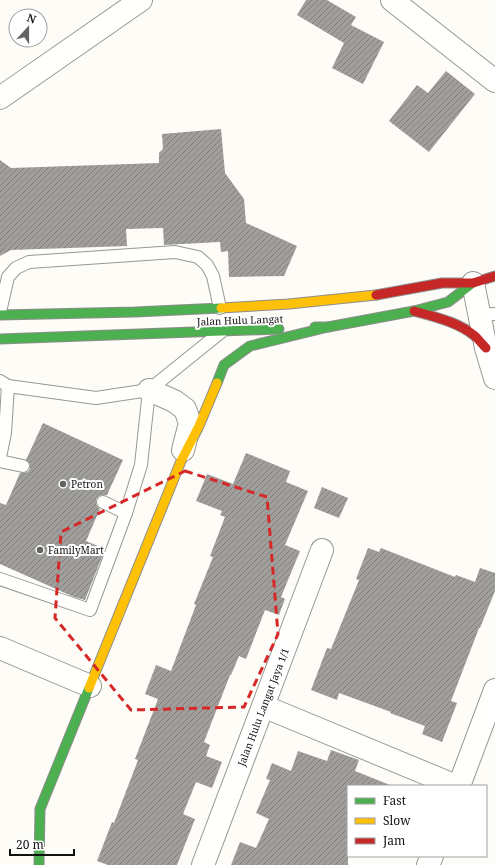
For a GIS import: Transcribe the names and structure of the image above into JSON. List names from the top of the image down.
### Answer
{
  "streets": {
    "main road": ["Jalan Hulu Langat"],
    "street": ["Jalan Hulu Langat Jaya 1/1"]
  },
  "places": ["Petron", "FamilyMart"],
  "legend": ["Fast", "Slow", "Jam"],
  "scale_bar": "20 m",
  "north": "top"
}
